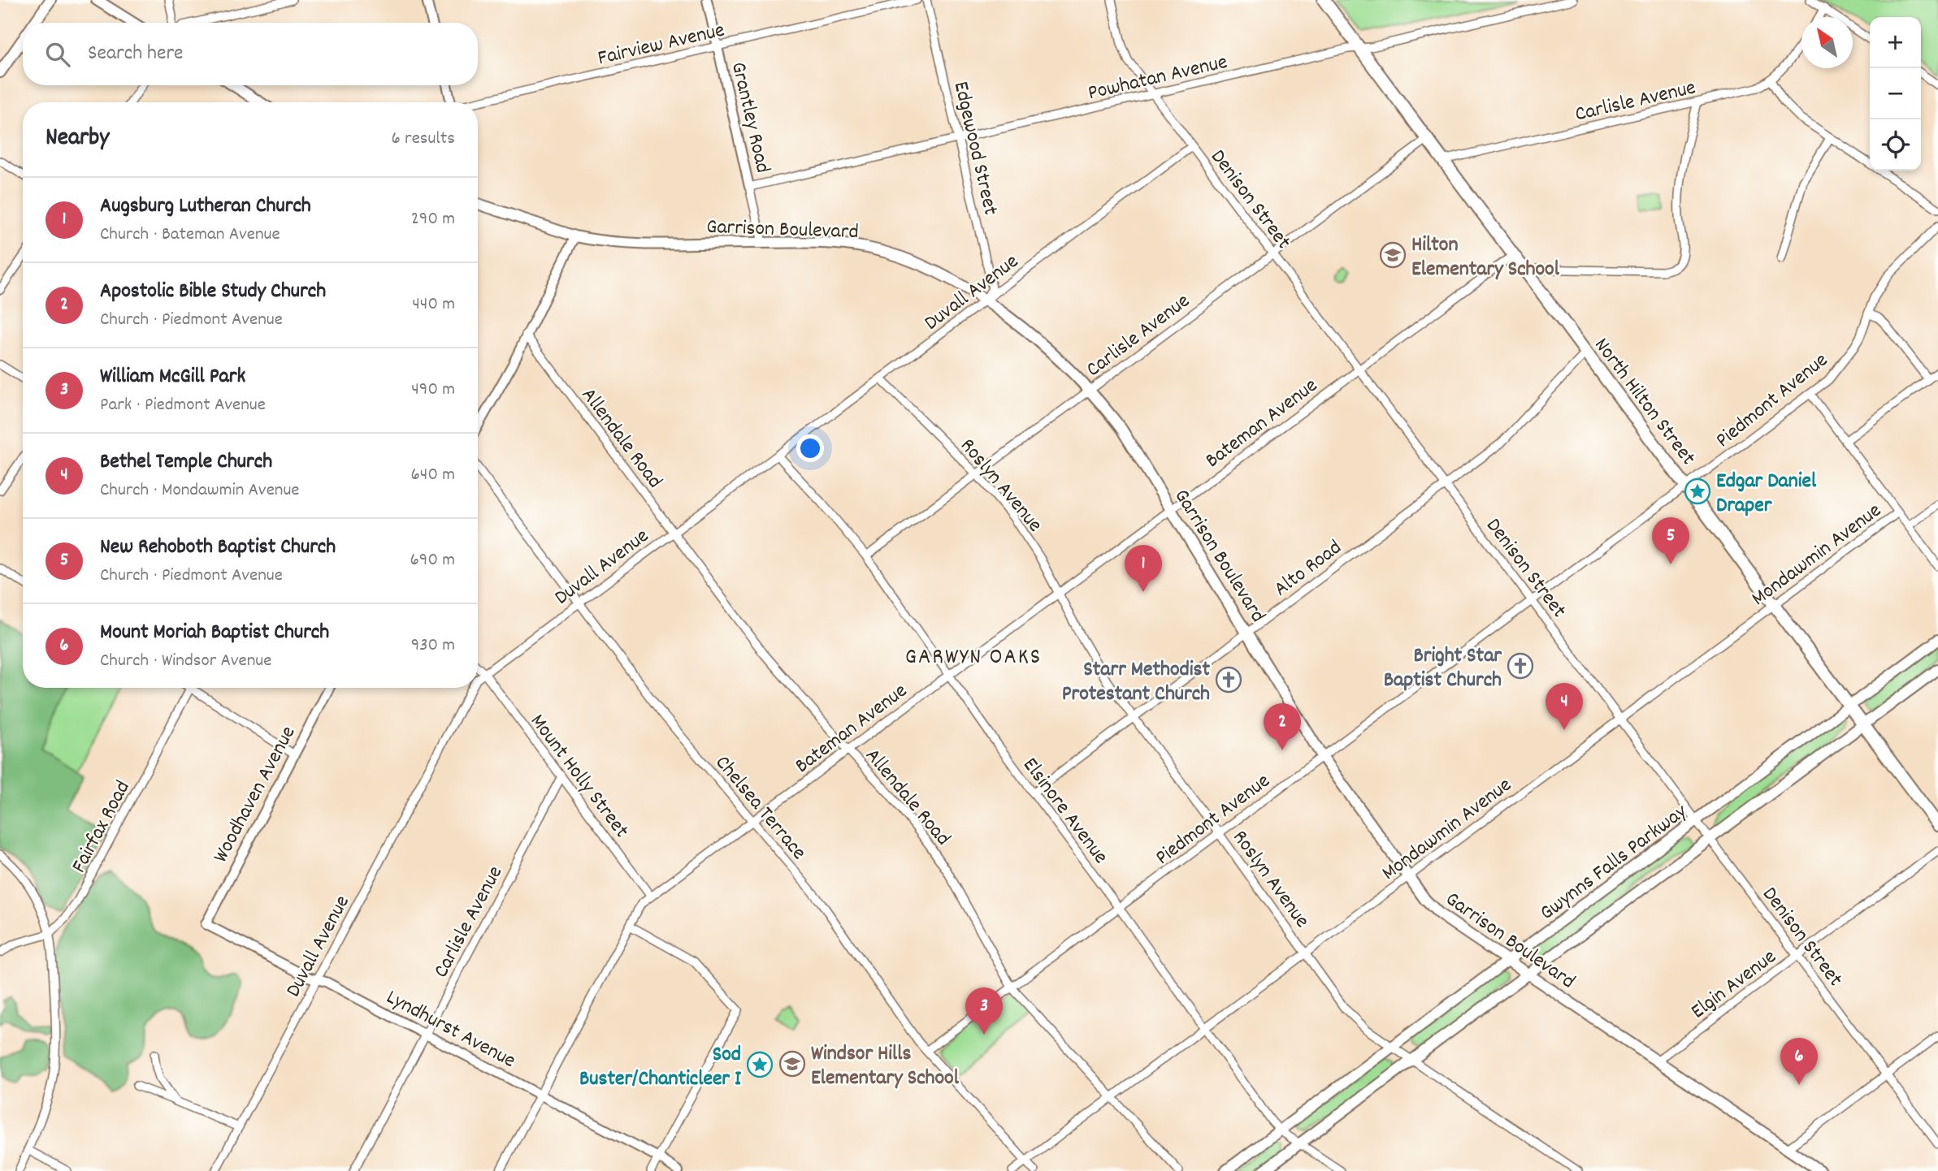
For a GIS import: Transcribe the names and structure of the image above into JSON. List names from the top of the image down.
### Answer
{
  "streets": {
    "main road": ["Garrison Boulevard", "North Hilton Street", "Gwynns Falls Parkway"],
    "street": [
      "Fairview Avenue",
      "Powhatan Avenue",
      "Carlisle Avenue",
      "Grantley Road",
      "Edgewood Street",
      "Denison Street",
      "Duvall Avenue",
      "Piedmont Avenue",
      "Bateman Avenue",
      "Allendale Road",
      "Roslyn Avenue",
      "Mondawmin Avenue",
      "Alto Road",
      "Mount Holly Street",
      "Woodhaven Avenue",
      "Chelsea Terrace",
      "Elsinore Avenue",
      "Fairfax Road",
      "Elgin Avenue",
      "Lyndhurst Avenue"
    ]
  },
  "crossings": [
    ["Fairview Avenue", "Grantley Road"],
    ["Powhatan Avenue", "Grantley Road"],
    ["Powhatan Avenue", "Edgewood Street"],
    ["Powhatan Avenue", "Denison Street"],
    ["Powhatan Avenue", "North Hilton Street"],
    ["Carlisle Avenue", "Denison Street"],
    ["Carlisle Avenue", "Garrison Boulevard"],
    ["Carlisle Avenue", "North Hilton Street"],
    ["Carlisle Avenue", "Roslyn Avenue"],
    ["Carlisle Avenue", "Mount Holly Street"],
    ["Carlisle Avenue", "Elsinore Avenue"],
    ["Carlisle Avenue", "Lyndhurst Avenue"],
    ["Grantley Road", "Garrison Boulevard"],
    ["Edgewood Street", "Garrison Boulevard"],
    ["Edgewood Street", "Duvall Avenue"],
    ["Denison Street", "Duvall Avenue"],
    ["Denison Street", "Piedmont Avenue"],
    ["Denison Street", "Bateman Avenue"],
    ["Denison Street", "Mondawmin Avenue"],
    ["Denison Street", "Alto Road"],
    ["Denison Street", "Gwynns Falls Parkway"],
    ["Denison Street", "Elgin Avenue"],
    ["Garrison Boulevard", "Duvall Avenue"],
    ["Garrison Boulevard", "Piedmont Avenue"],
    ["Garrison Boulevard", "Bateman Avenue"],
    ["Garrison Boulevard", "Mondawmin Avenue"],
    ["Garrison Boulevard", "Alto Road"],
    ["Garrison Boulevard", "Gwynns Falls Parkway"],
    ["Garrison Boulevard", "Elgin Avenue"],
    ["Duvall Avenue", "Allendale Road"],
    ["Duvall Avenue", "Roslyn Avenue"],
    ["Duvall Avenue", "Mount Holly Street"],
    ["Duvall Avenue", "Chelsea Terrace"],
    ["Duvall Avenue", "Elsinore Avenue"],
    ["Duvall Avenue", "Lyndhurst Avenue"],
    ["Piedmont Avenue", "North Hilton Street"],
    ["Piedmont Avenue", "Allendale Road"],
    ["Piedmont Avenue", "Roslyn Avenue"],
    ["Piedmont Avenue", "Chelsea Terrace"],
    ["Piedmont Avenue", "Elsinore Avenue"],
    ["North Hilton Street", "Bateman Avenue"],
    ["North Hilton Street", "Mondawmin Avenue"],
    ["North Hilton Street", "Alto Road"],
    ["North Hilton Street", "Gwynns Falls Parkway"],
    ["Bateman Avenue", "Allendale Road"],
    ["Bateman Avenue", "Roslyn Avenue"],
    ["Bateman Avenue", "Mount Holly Street"],
    ["Bateman Avenue", "Chelsea Terrace"],
    ["Bateman Avenue", "Elsinore Avenue"],
    ["Bateman Avenue", "Lyndhurst Avenue"],
    ["Allendale Road", "Mondawmin Avenue"],
    ["Roslyn Avenue", "Mondawmin Avenue"],
    ["Roslyn Avenue", "Alto Road"],
    ["Roslyn Avenue", "Gwynns Falls Parkway"],
    ["Mondawmin Avenue", "Chelsea Terrace"],
    ["Mondawmin Avenue", "Elsinore Avenue"],
    ["Alto Road", "Elsinore Avenue"],
    ["Woodhaven Avenue", "Lyndhurst Avenue"],
    ["Elsinore Avenue", "Gwynns Falls Parkway"]
  ],
  "districts": ["GARWYN OAKS"],
  "places": {
    "school or university": ["Hilton Elementary School", "Windsor Hills Elementary School"],
    "place": ["Edgar Daniel Draper", "Sod Buster/Chanticleer I"],
    "church": ["Bright Star Baptist Church", "Starr Methodist Protestant Church"]
  },
  "north": "top left",
  "page": {
    "map_buttons": ["+", "−"],
    "search": "Search here",
    "heading": ["Nearby", "6 results"],
    "list": [
      {
        "mark": "1",
        "name": "Augsburg Lutheran Church",
        "note": "Church · Bateman Avenue",
        "value": "290 m"
      },
      {
        "mark": "2",
        "name": "Apostolic Bible Study Church",
        "note": "Church · Piedmont Avenue",
        "value": "440 m"
      },
      {
        "mark": "3",
        "name": "William McGill Park",
        "note": "Park · Piedmont Avenue",
        "value": "490 m"
      },
      {
        "mark": "4",
        "name": "Bethel Temple Church",
        "note": "Church · Mondawmin Avenue",
        "value": "640 m"
      },
      {
        "mark": "5",
        "name": "New Rehoboth Baptist Church",
        "note": "Church · Piedmont Avenue",
        "value": "690 m"
      },
      {
        "mark": "6",
        "name": "Mount Moriah Baptist Church",
        "note": "Church · Windsor Avenue",
        "value": "930 m"
      }
    ],
    "pins": [
      "5",
      "1",
      "4",
      "2",
      "3",
      "6"
    ]
  }
}
